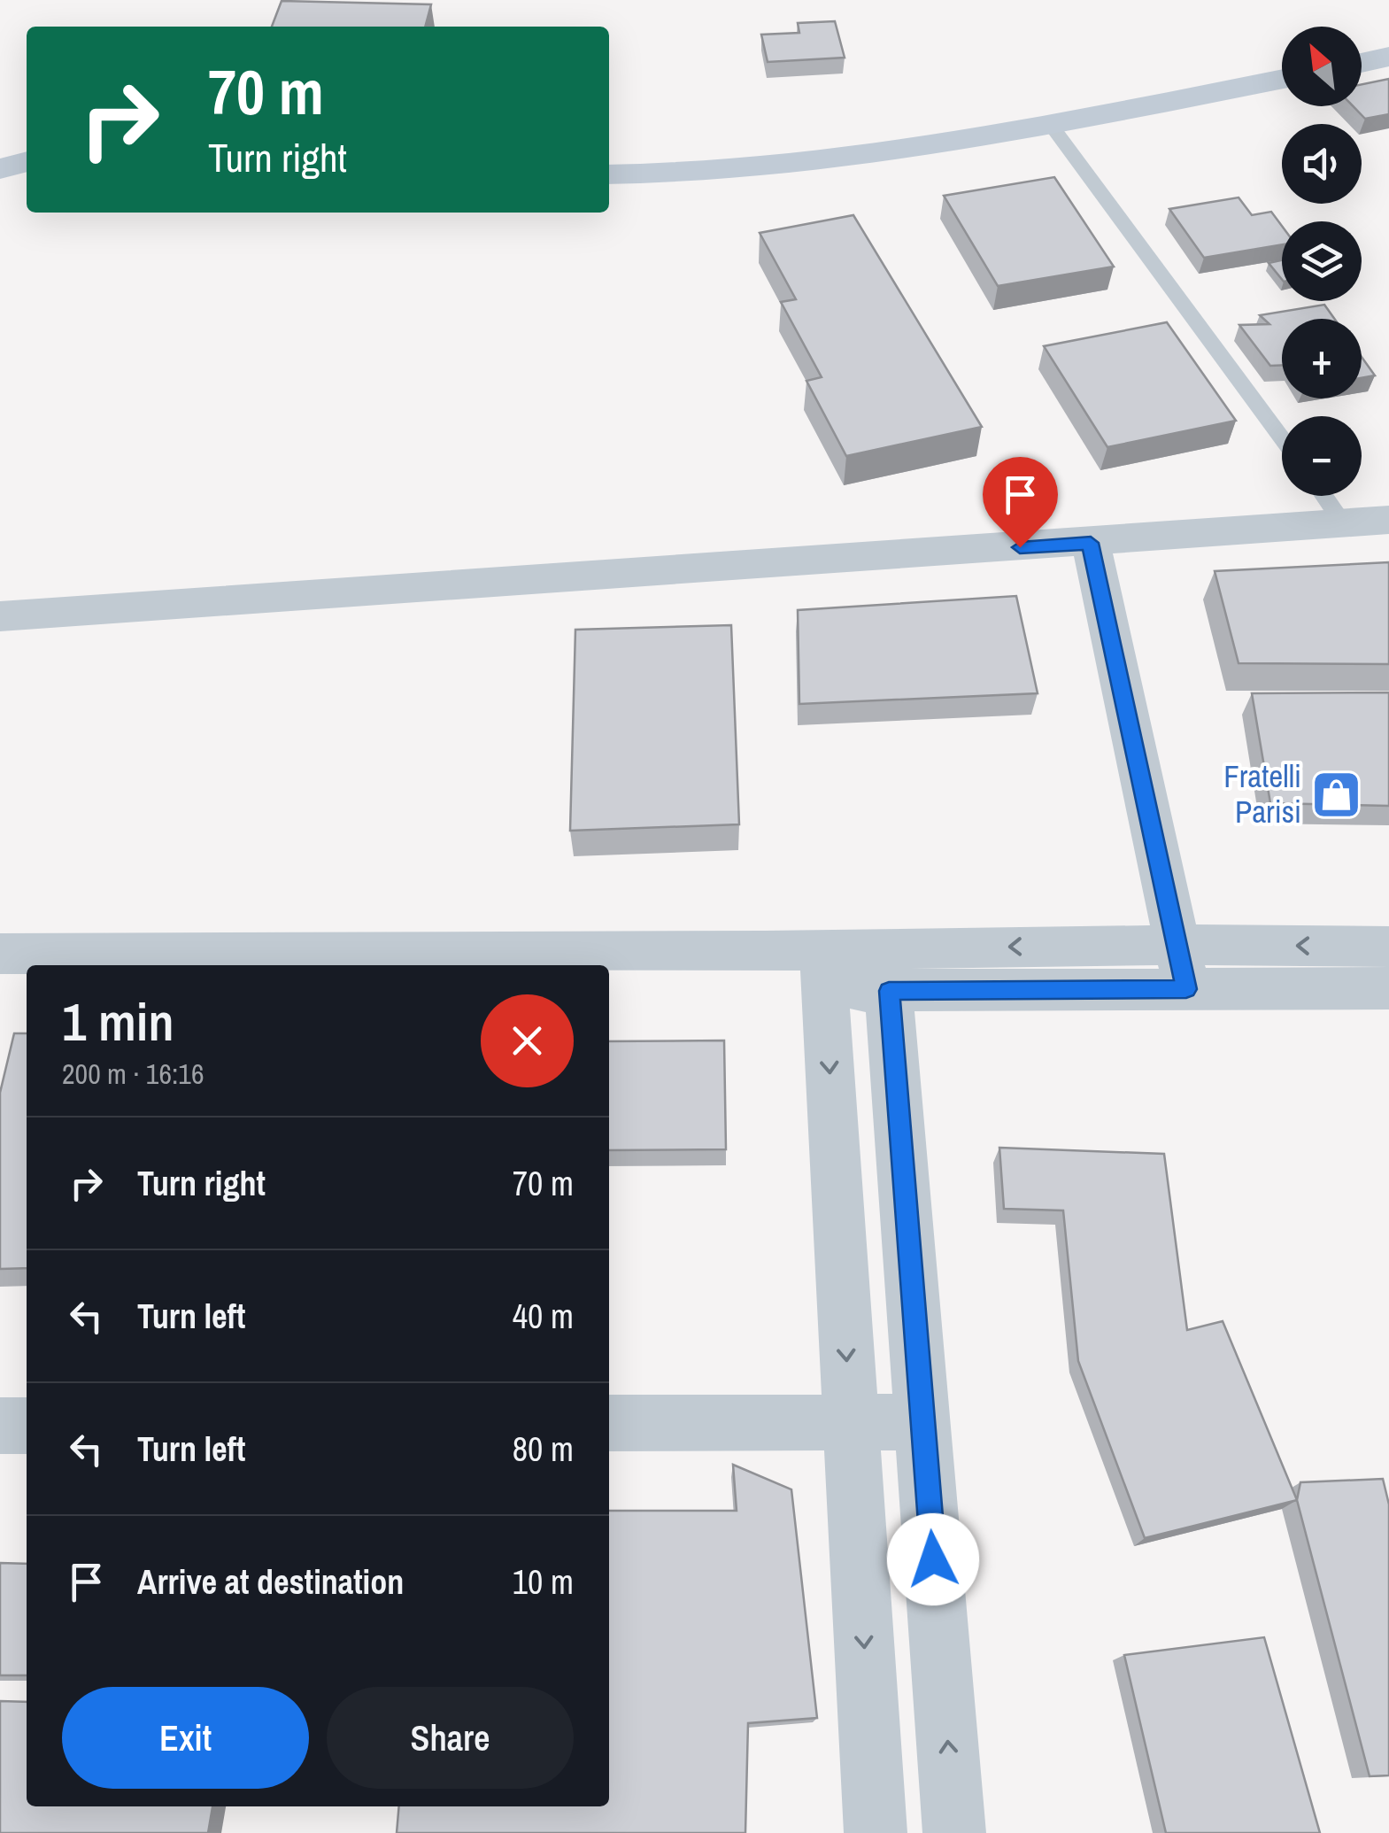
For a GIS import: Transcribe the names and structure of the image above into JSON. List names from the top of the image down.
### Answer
{
  "places": {
    "shop": ["Fratelli Parisi"]
  },
  "north": "top left",
  "page": {
    "map_buttons": ["+", "−"],
    "turn": ["70 m", "Turn right"],
    "heading": ["1 min", "200 m · 16:16"],
    "list": [
      {
        "name": "Turn right",
        "value": "70 m"
      },
      {
        "name": "Turn left",
        "value": "40 m"
      },
      {
        "name": "Turn left",
        "value": "80 m"
      },
      {
        "name": "Arrive at destination",
        "value": "10 m"
      }
    ],
    "buttons": ["Exit", "Share"]
  }
}
